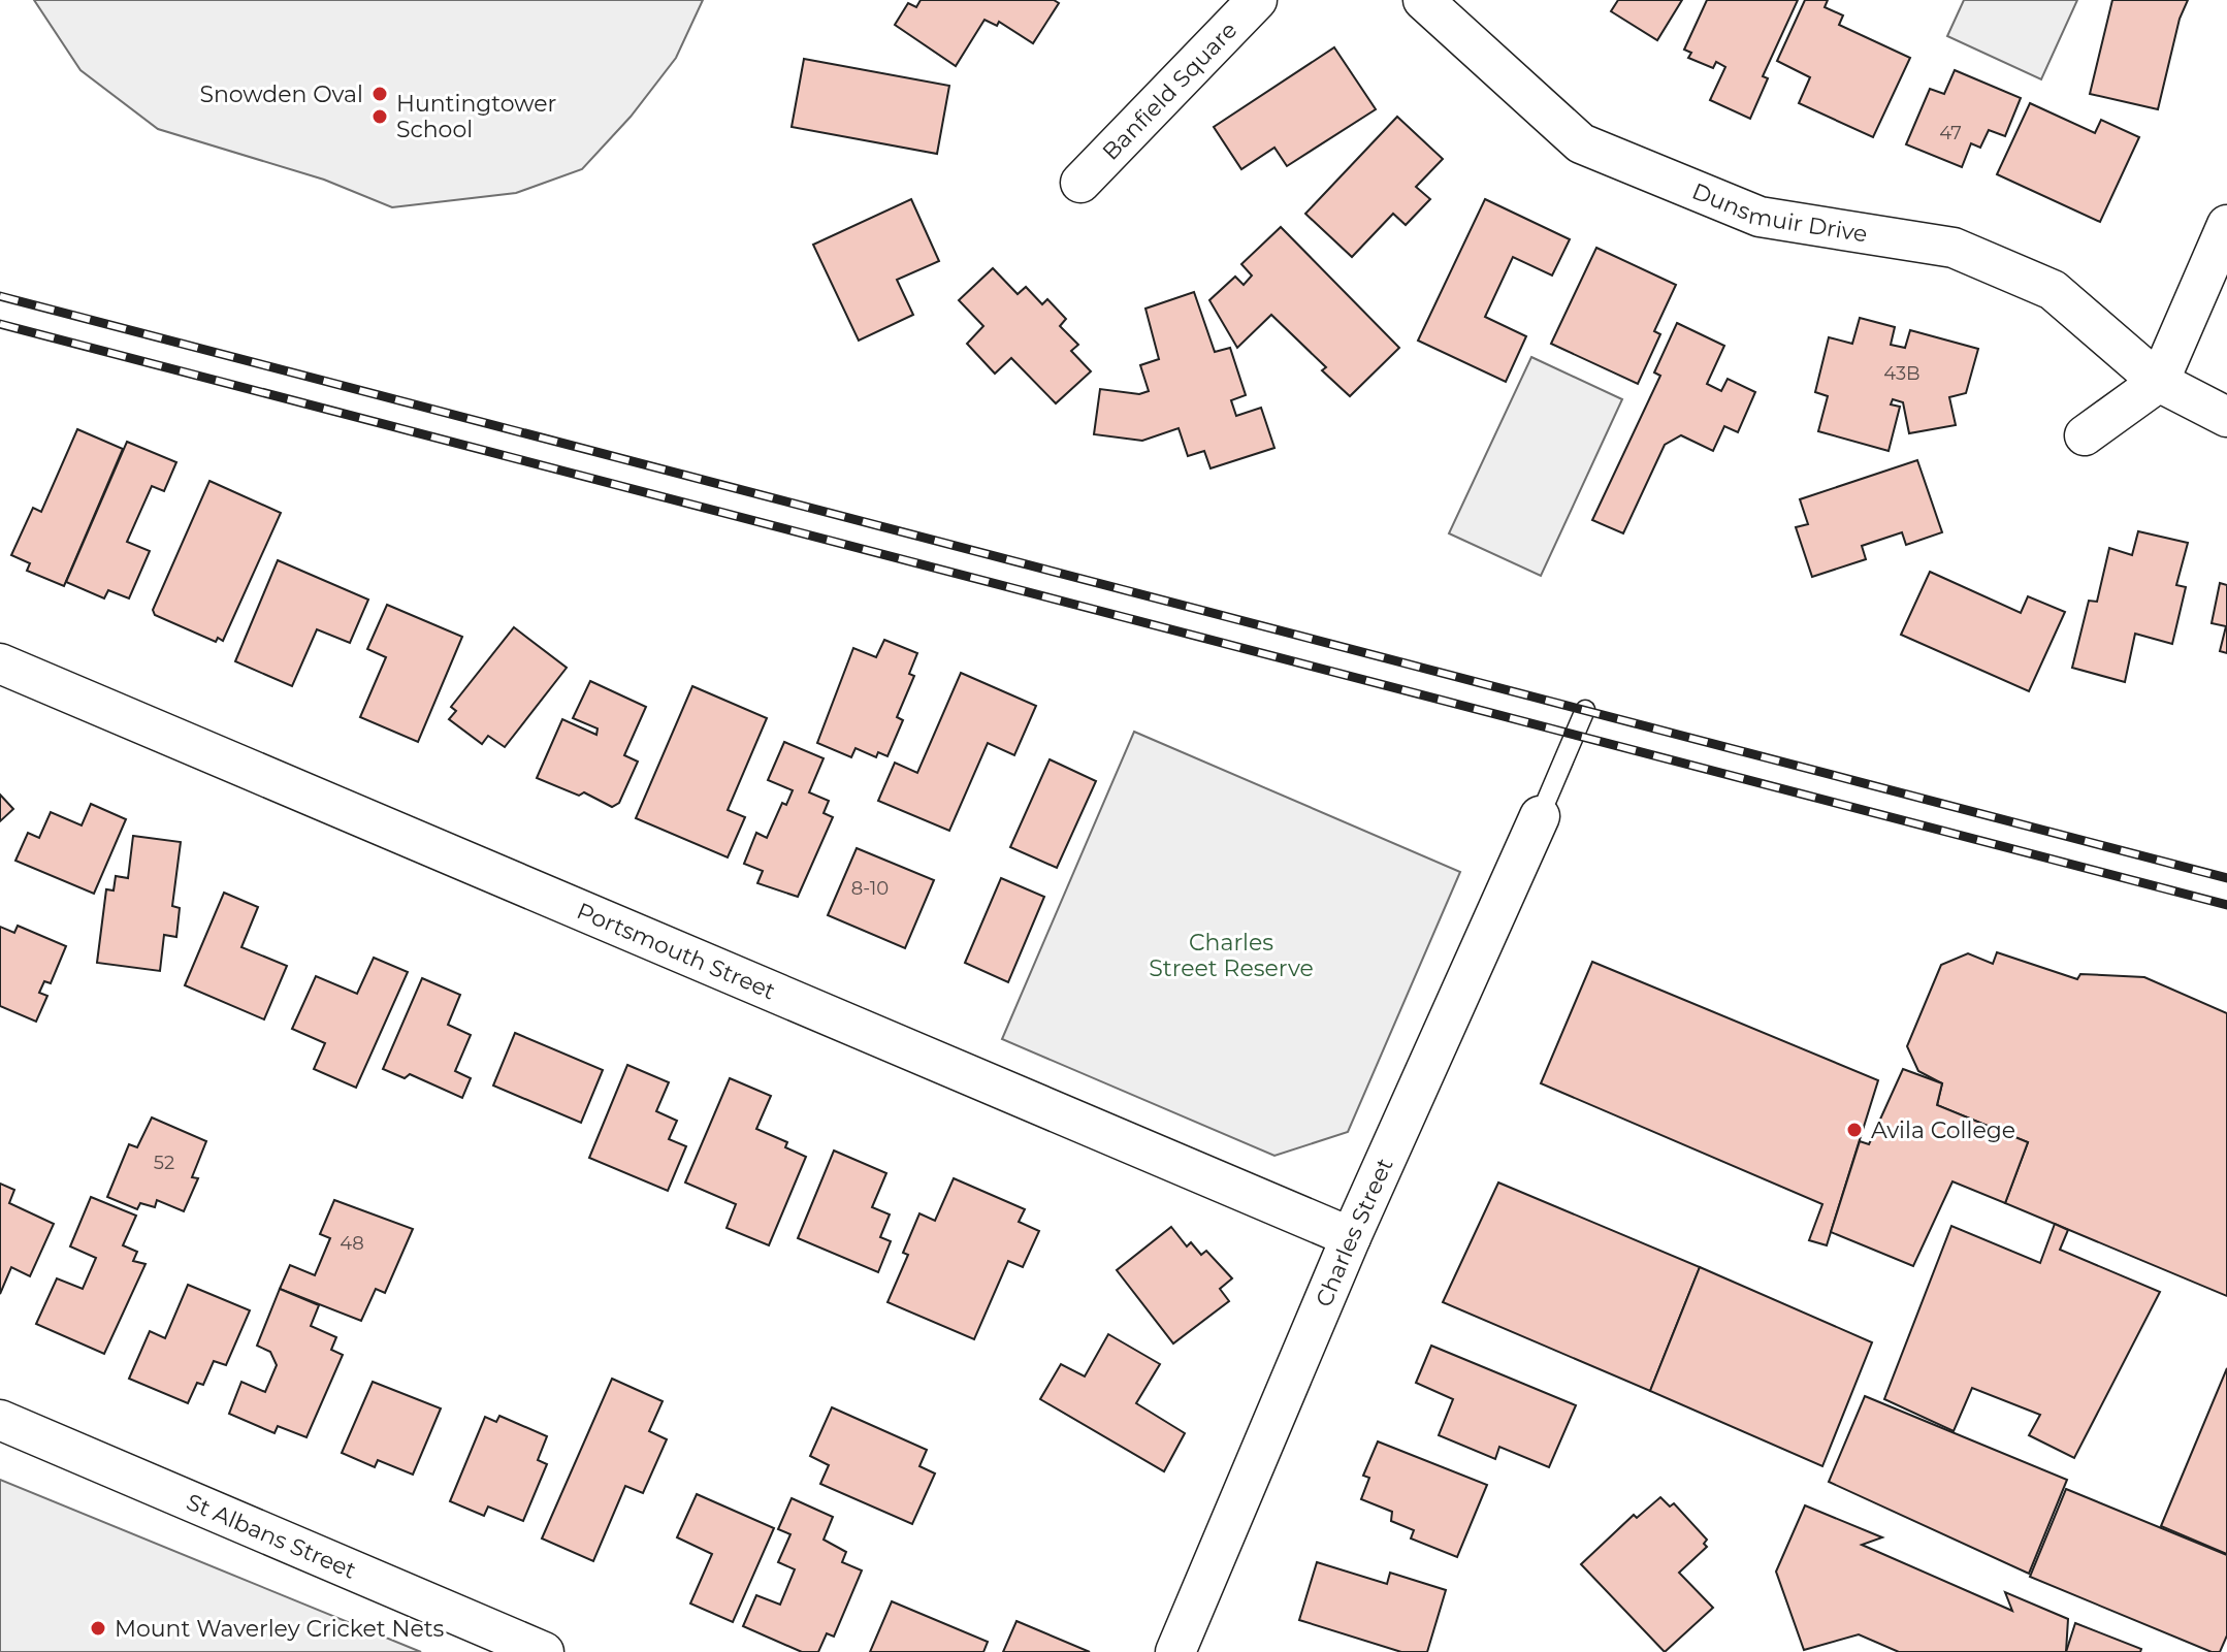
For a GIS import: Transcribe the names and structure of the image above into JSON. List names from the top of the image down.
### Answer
{
  "streets": {
    "street": [
      "Banfield Square",
      "Dunsmuir Drive",
      "Portsmouth Street",
      "Charles Street",
      "St Albans Street"
    ]
  },
  "crossings": [
    ["Portsmouth Street", "Charles Street"]
  ],
  "parks": ["Charles Street Reserve"],
  "places": [
    "Snowden Oval",
    "Huntingtower School",
    "Avila College",
    "Mount Waverley Cricket Nets"
  ],
  "house_numbers": [
    "47",
    "43B",
    "8-10",
    "52",
    "48"
  ]
}
